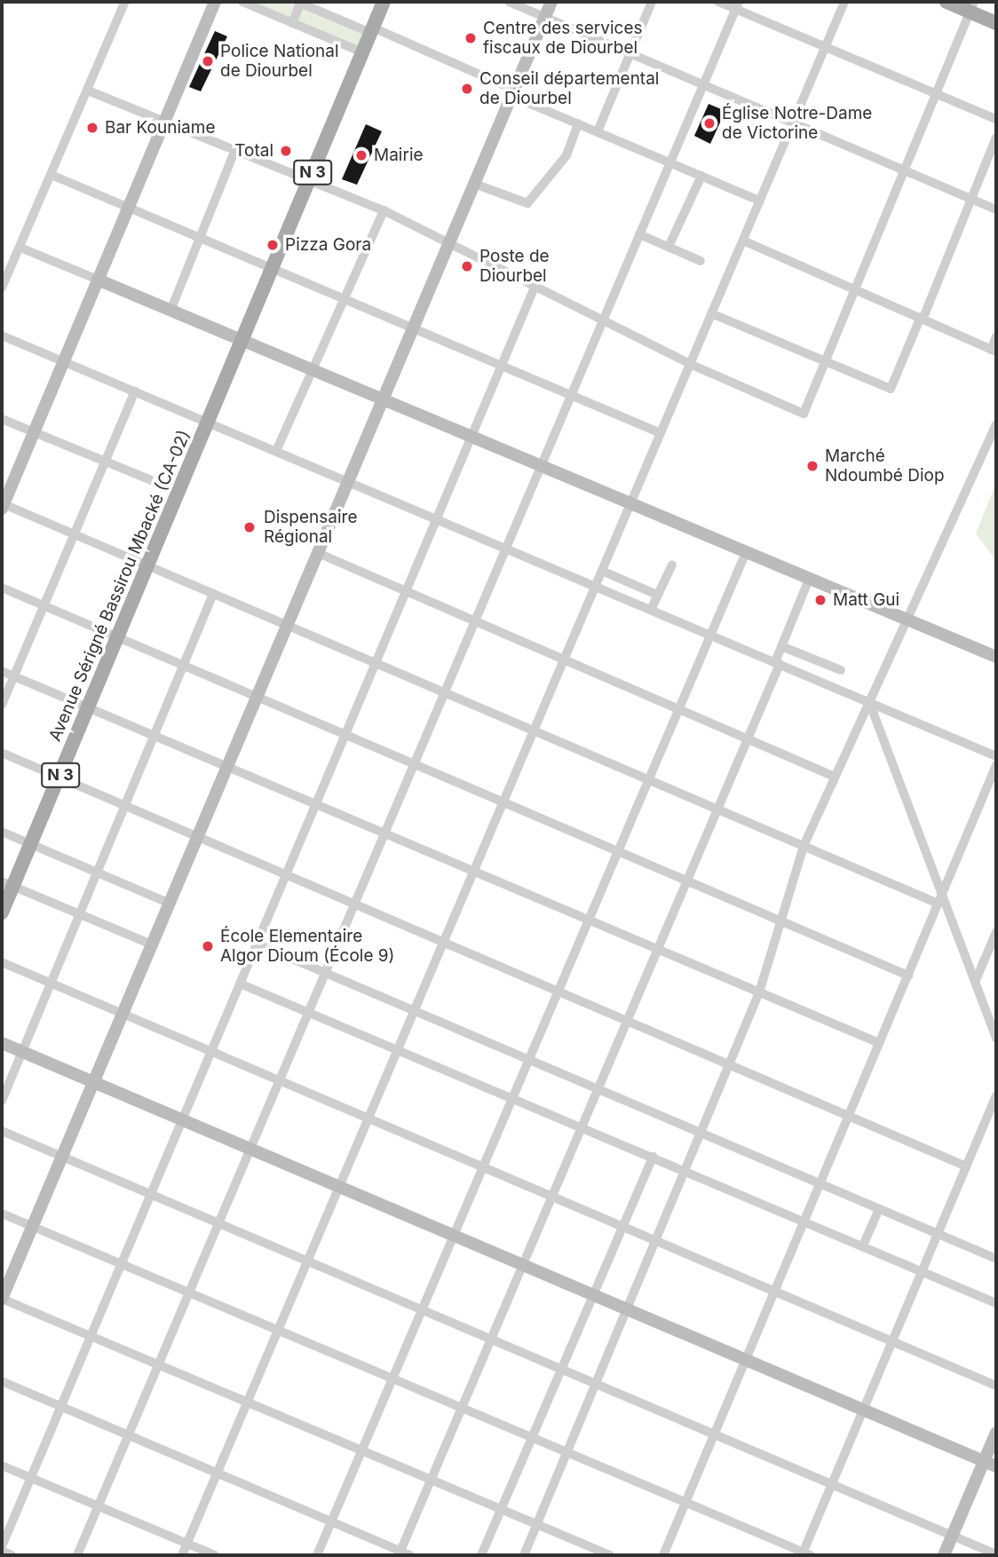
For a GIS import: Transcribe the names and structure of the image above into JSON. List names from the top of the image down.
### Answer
{
  "streets": {
    "main road": ["N 3", "Avenue Sérigné Bassirou Mbacké (CA-02)"]
  },
  "crossings": [
    ["N 3", "Avenue Sérigné Bassirou Mbacké (CA-02)"]
  ],
  "places": [
    "Centre des services fiscaux de Diourbel",
    "Police National de Diourbel",
    "Conseil départemental de Diourbel",
    "Église Notre-Dame de Victorine",
    "Bar Kouniame",
    "Total",
    "Mairie",
    "Pizza Gora",
    "Poste de Diourbel",
    "Marché Ndoumbé Diop",
    "Dispensaire Régional",
    "Matt Gui",
    "École Elementaire Algor Dioum (École 9)"
  ]
}
